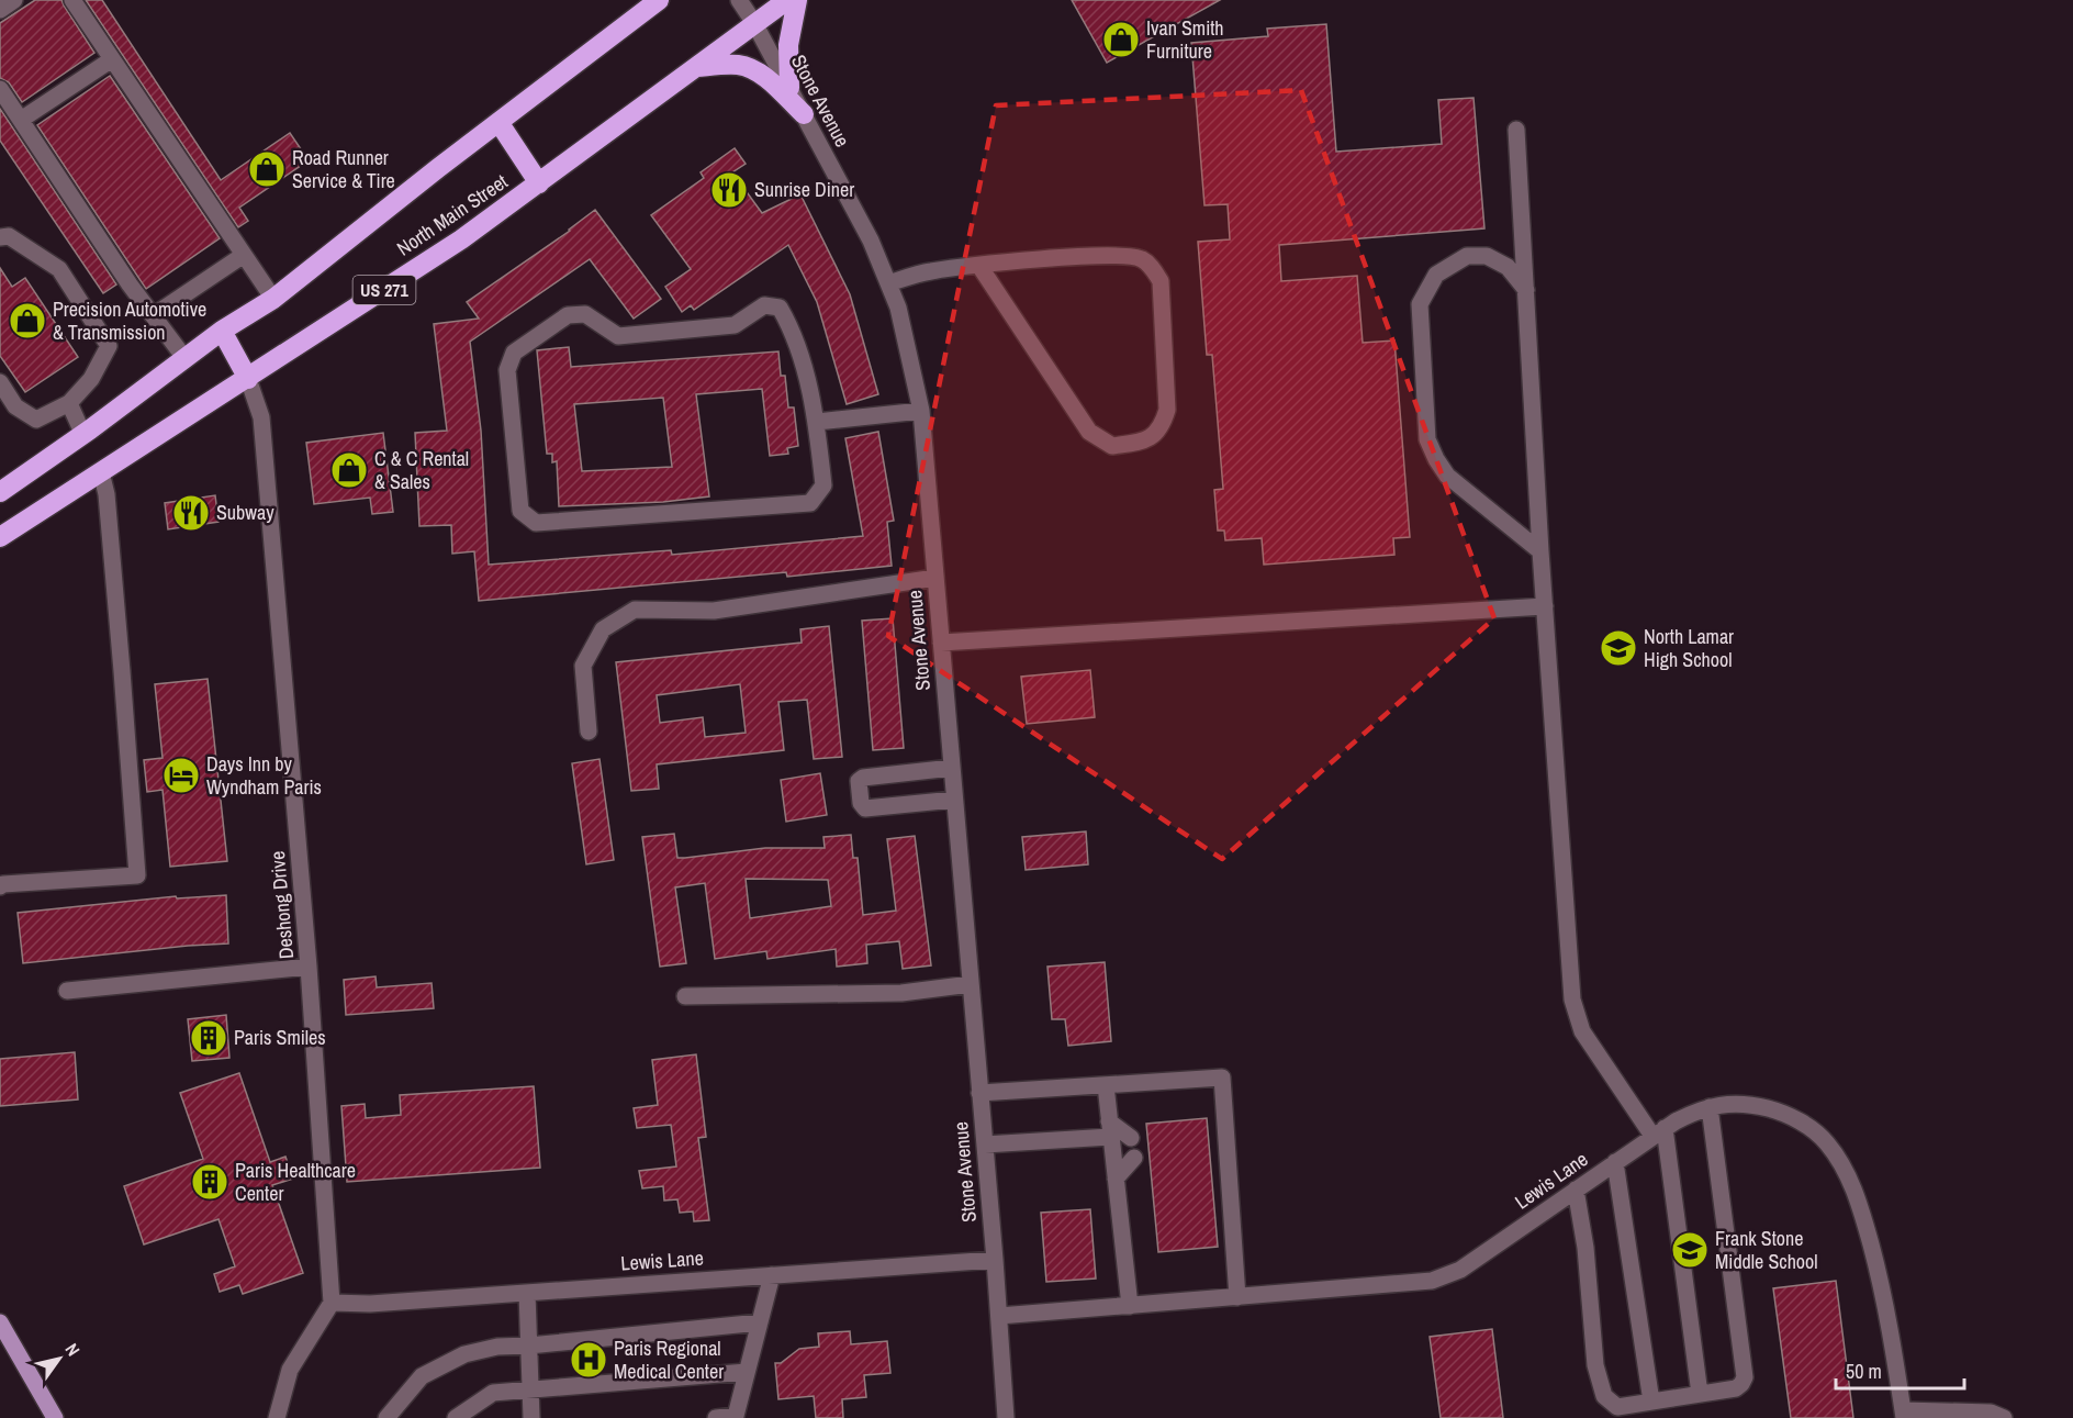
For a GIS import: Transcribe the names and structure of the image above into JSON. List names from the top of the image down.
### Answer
{
  "streets": {
    "highway": ["North Main Street", "US 271"],
    "street": ["Stone Avenue", "Deshong Drive", "Lewis Lane"]
  },
  "crossings": [
    ["Stone Avenue", "North Main Street"],
    ["Stone Avenue", "Lewis Lane"],
    ["North Main Street", "Deshong Drive"],
    ["Deshong Drive", "Lewis Lane"]
  ],
  "places": {
    "shop": [
      "Ivan Smith Furniture",
      "Road Runner Service & Tire",
      "Precision Automotive & Transmission",
      "C & C Rental & Sales"
    ],
    "restaurant": ["Sunrise Diner", "Subway"],
    "school or university": ["North Lamar High School", "Frank Stone Middle School"],
    "hotel": ["Days Inn by Wyndham Paris"],
    "building": ["Paris Smiles", "Paris Healthcare Center"],
    "hospital": ["Paris Regional Medical Center"]
  },
  "scale_bar": "50 m",
  "north": "top right"
}
